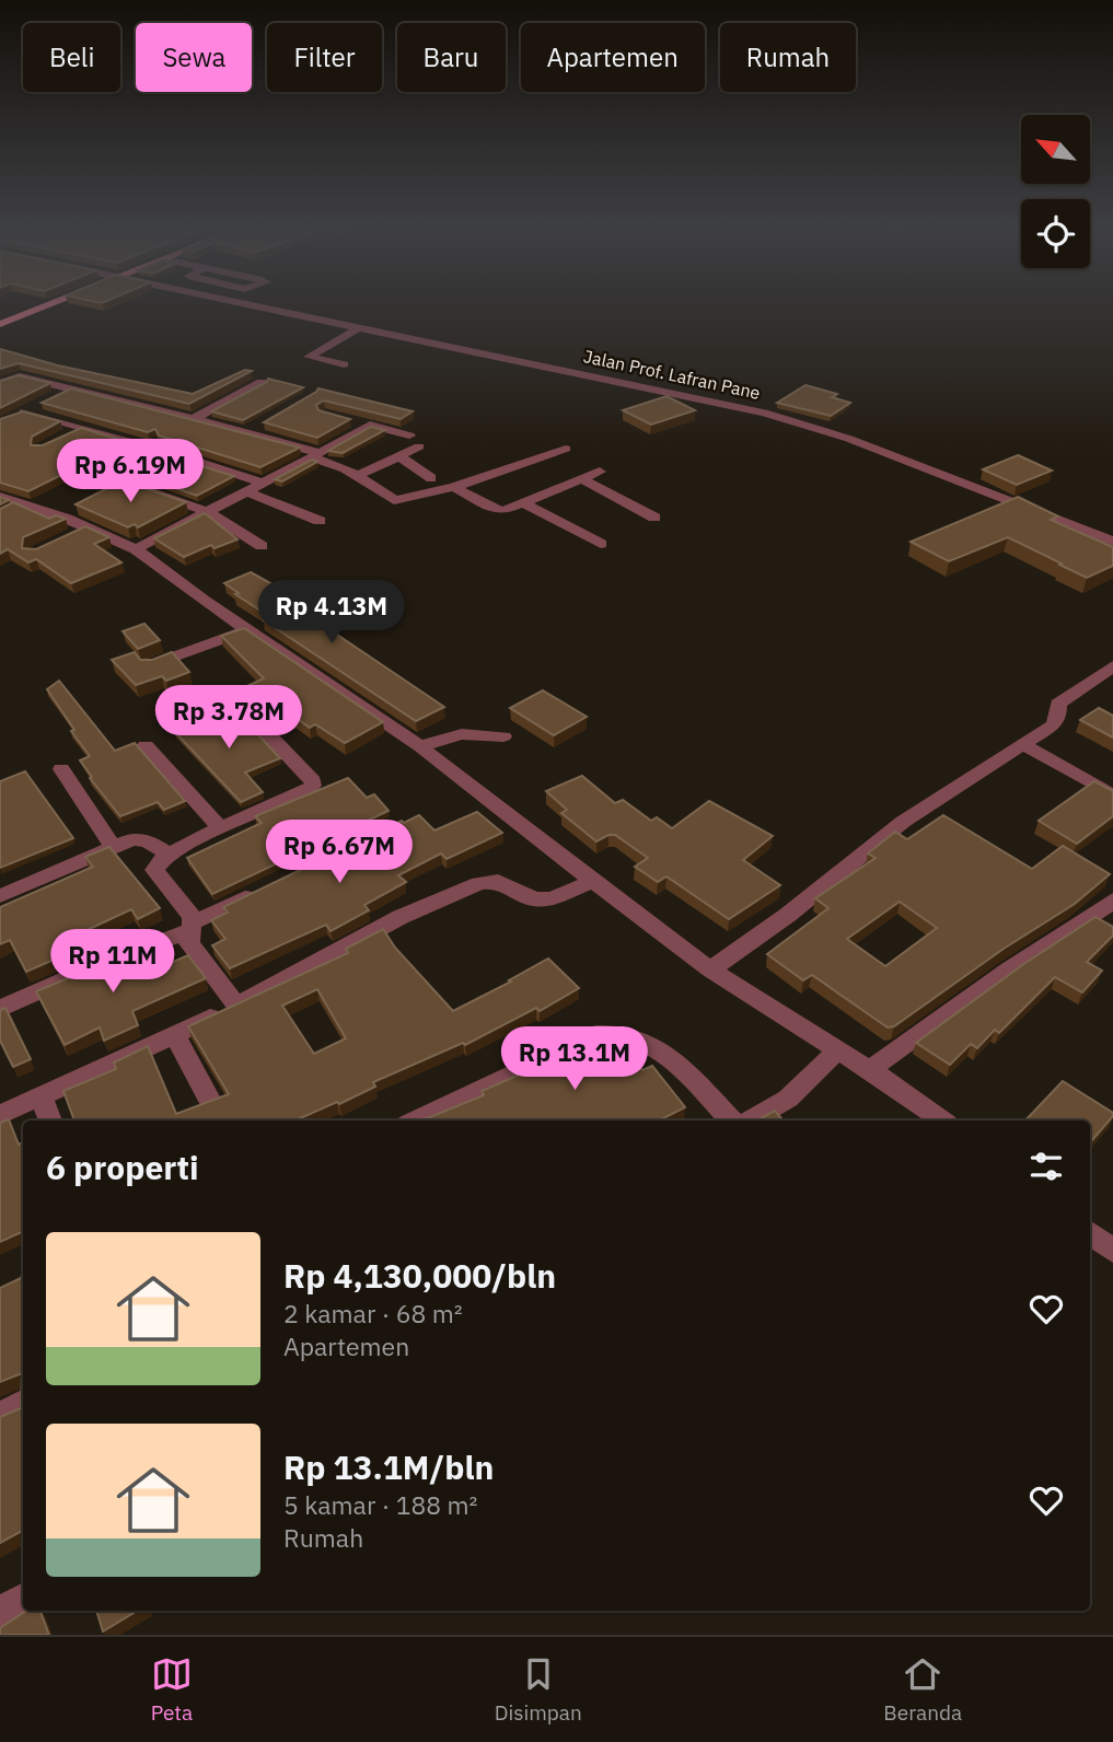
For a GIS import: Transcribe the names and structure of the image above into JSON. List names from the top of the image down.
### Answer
{
  "streets": {
    "street": ["Jalan Prof. Lafran Pane"]
  },
  "north": "top left",
  "page": {
    "chip": [
      "Beli",
      "Sewa",
      "Filter",
      "Baru",
      "Apartemen",
      "Rumah"
    ],
    "price": [
      "Rp 6.19M",
      "Rp 4.13M",
      "Rp 3.78M",
      "Rp 6.67M",
      "Rp 11M",
      "Rp 13.1M"
    ],
    "heading": "6 properti",
    "list": [
      {
        "name": "Rp 4,130,000/bln",
        "note": "2 kamar · 68 m² · Apartemen"
      },
      {
        "name": "Rp 13.1M/bln",
        "note": "5 kamar · 188 m² · Rumah"
      }
    ],
    "tabs": ["Peta", "Disimpan", "Beranda"]
  }
}
